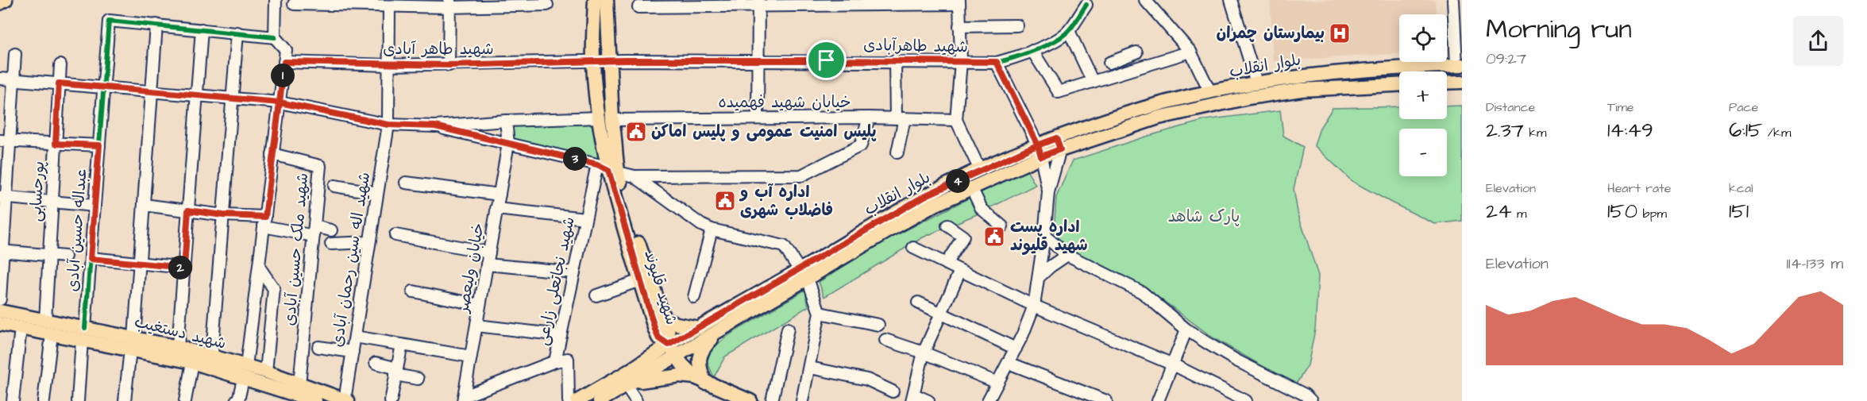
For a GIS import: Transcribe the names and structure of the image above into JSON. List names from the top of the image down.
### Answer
{
  "streets": {
    "main road": ["بلوار انقلاب", "شهید قلیوند", "شهید دستغیب"],
    "street": [
      "شهید طاهرآبادی",
      "شهید طاهر آبادی",
      "خیابان شهید فهمیده",
      "پورحسابی",
      "عبداله حسین آبادی",
      "شهید ملک حسین آبادی",
      "شهید اله سین رحمان آبادی",
      "خیابان ولیعصر",
      "شهید نجاتعلی زارعی"
    ]
  },
  "crossings": [
    ["شهید طاهرآبادی", "شهید طاهر آبادی"],
    ["شهید طاهرآبادی", "شهید قلیوند"],
    ["شهید طاهر آبادی", "شهید اله سین رحمان آبادی"],
    ["شهید طاهر آبادی", "شهید قلیوند"],
    ["بلوار انقلاب", "شهید قلیوند"],
    ["خیابان شهید فهمیده", "خیابان ولیعصر"],
    ["خیابان شهید فهمیده", "شهید قلیوند"],
    ["پورحسابی", "شهید دستغیب"],
    ["عبداله حسین آبادی", "شهید دستغیب"],
    ["شهید ملک حسین آبادی", "شهید دستغیب"],
    ["شهید اله سین رحمان آبادی", "شهید دستغیب"],
    ["خیابان ولیعصر", "شهید نجاتعلی زارعی"],
    ["شهید نجاتعلی زارعی", "شهید قلیوند"]
  ],
  "parks": ["پارک شاهد"],
  "places": {
    "hospital": ["بیمارستان چمران"],
    "public building": ["پلیس امنیت عمومی و پلیس اماکن", "اداره آب و فاضلاب شهری", "اداره پست شهید قلیوند"]
  },
  "page": {
    "heading": ["Morning run", "09:27"],
    "map_buttons": ["+", "−"],
    "pins": [
      "1",
      "3",
      "4",
      "2"
    ],
    "stats": [
      ["Distance", "2.37 km"],
      ["Time", "14:49"],
      ["Pace", "6:15 /km"],
      ["Elevation", "24 m"],
      ["Heart rate", "150 bpm"],
      ["kcal", "151"]
    ],
    "chart": ["Elevation", "114–133 m"]
  }
}
